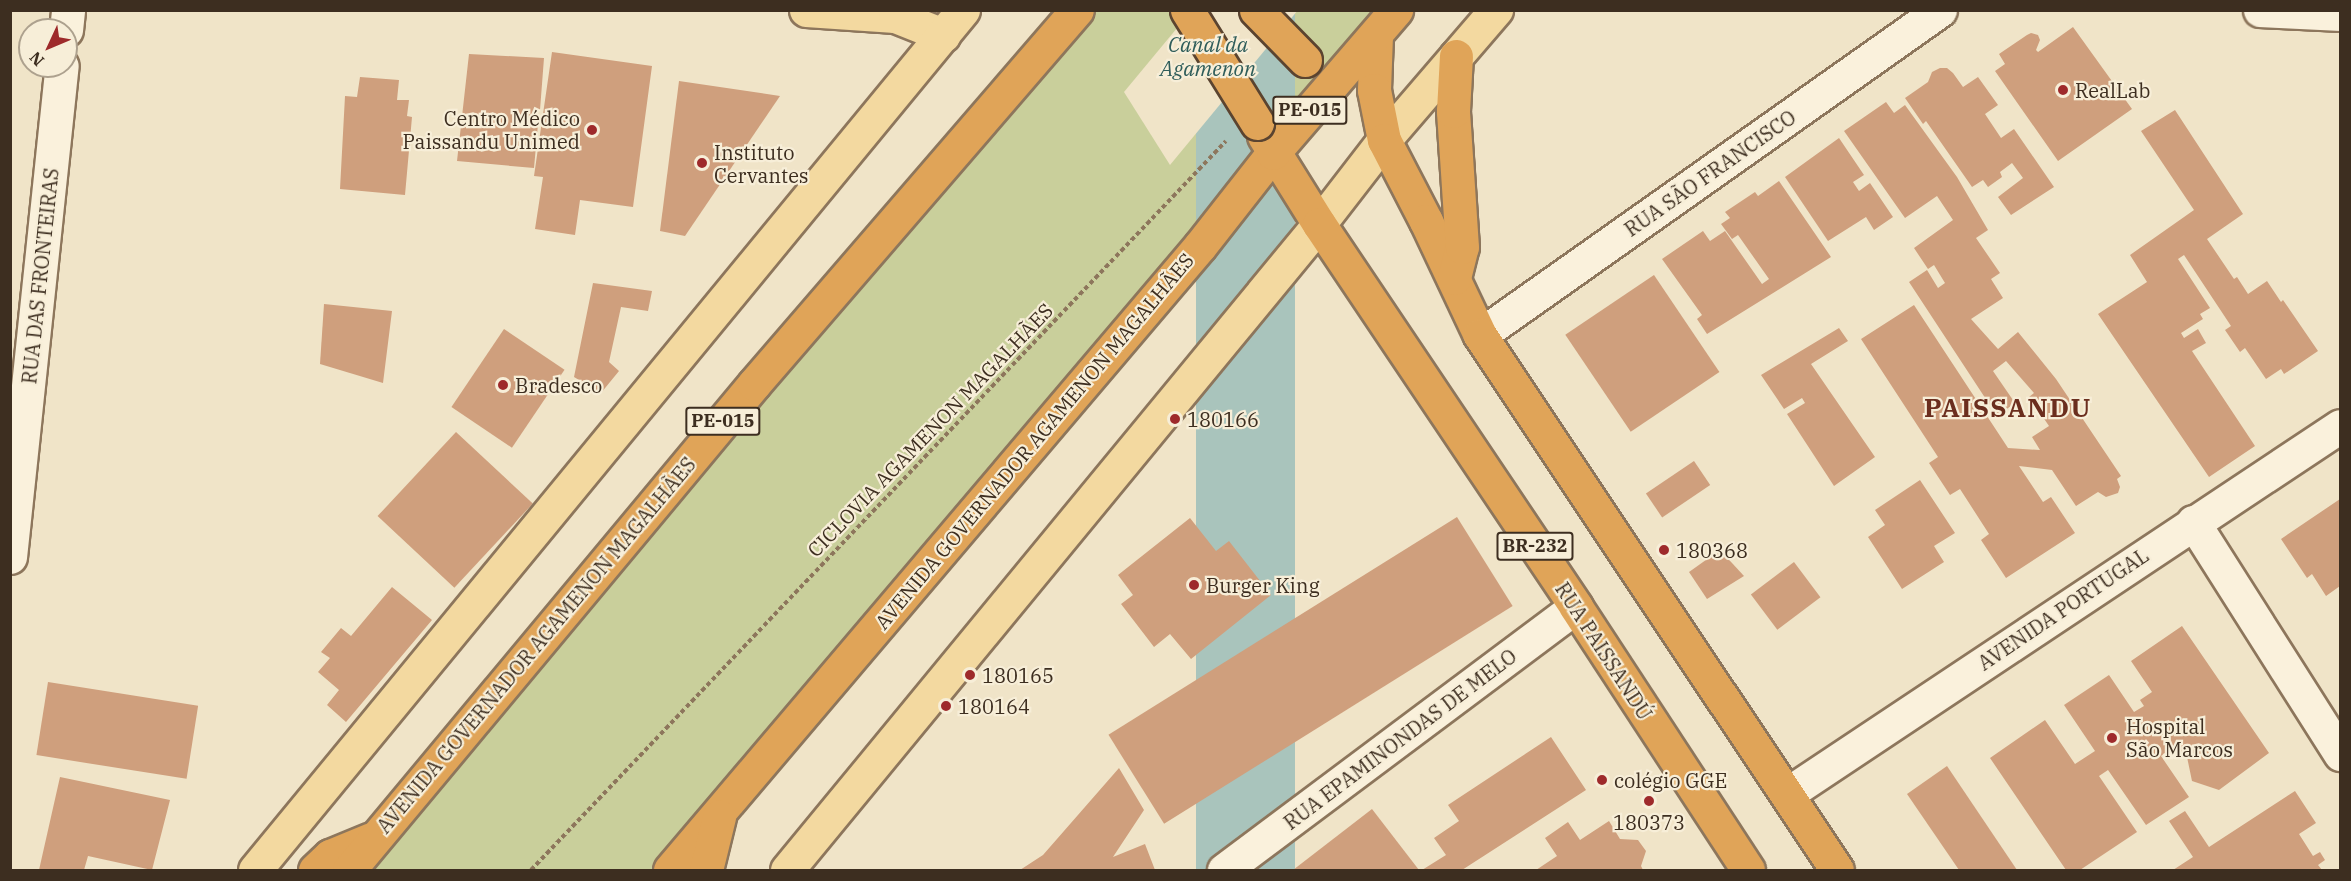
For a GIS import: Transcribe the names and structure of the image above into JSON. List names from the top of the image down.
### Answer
{
  "streets": {
    "highway": [
      "PE-015",
      "AVENIDA GOVERNADOR AGAMENON MAGALHÃES",
      "BR-232",
      "RUA PAISSANDÚ"
    ],
    "street": [
      "RUA SÃO FRANCISCO",
      "RUA DAS FRONTEIRAS",
      "AVENIDA PORTUGAL",
      "RUA EPAMINONDAS DE MELO"
    ],
    "path": ["CICLOVIA AGAMENON MAGALHÃES"]
  },
  "crossings": [
    ["AVENIDA GOVERNADOR AGAMENON MAGALHÃES", "BR-232"],
    ["BR-232", "RUA PAISSANDÚ"],
    ["RUA PAISSANDÚ", "RUA EPAMINONDAS DE MELO"]
  ],
  "districts": ["PAISSANDU"],
  "water": ["Canal da Agamenon"],
  "places": [
    "RealLab",
    "Centro Médico Paissandu Unimed",
    "Instituto Cervantes",
    "Bradesco",
    "180166",
    "180368",
    "Burger King",
    "180165",
    "180164",
    "Hospital São Marcos",
    "colégio GGE",
    "180373"
  ],
  "north": "bottom left"
}
